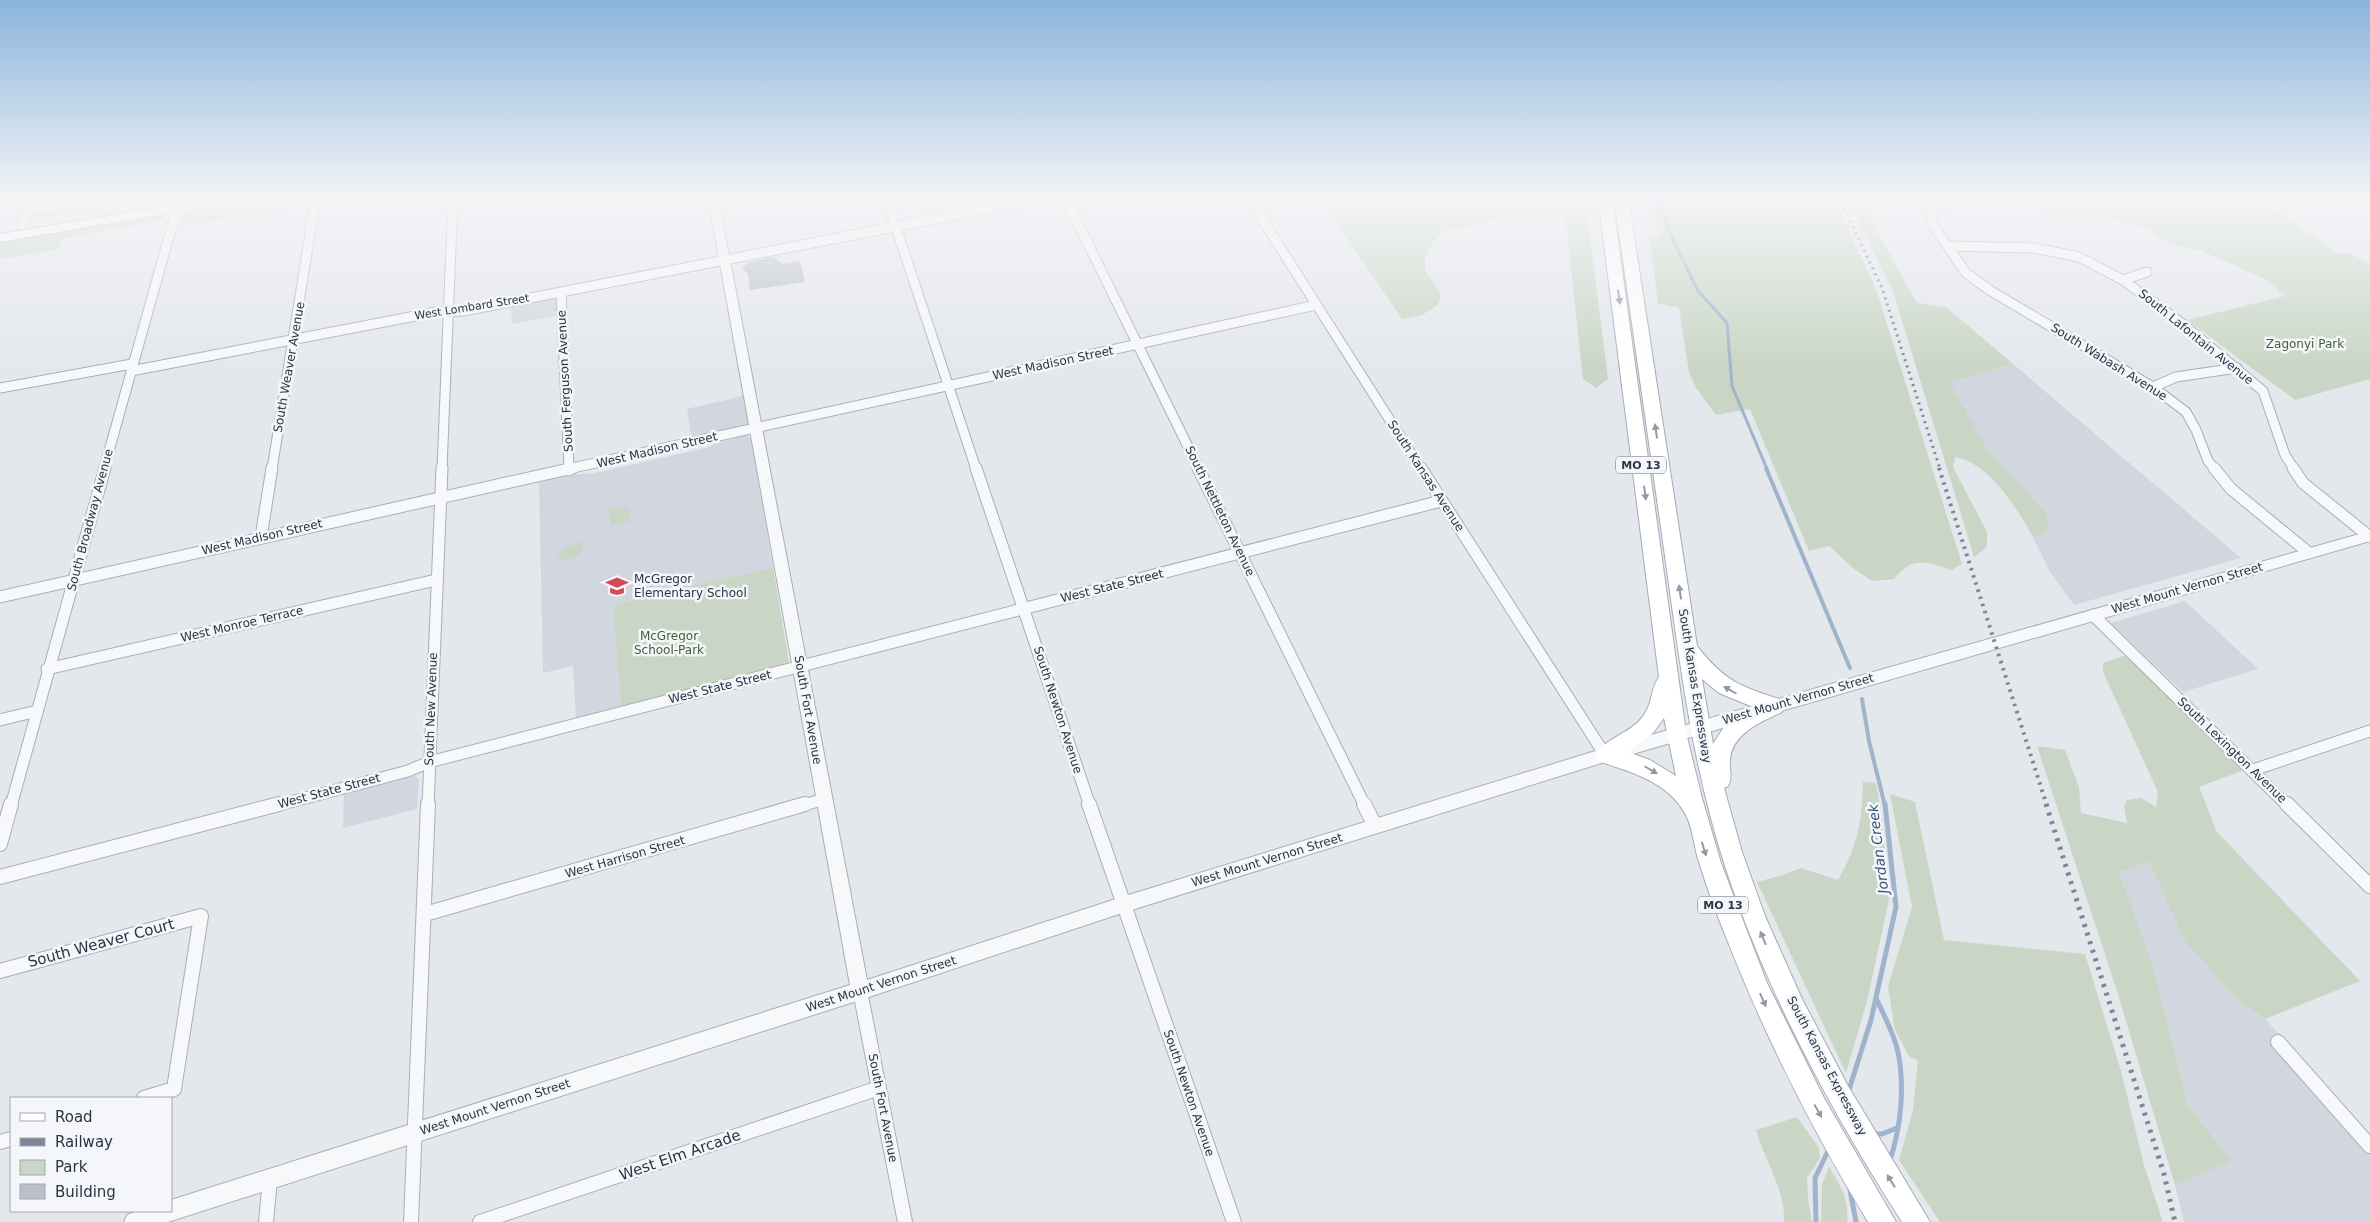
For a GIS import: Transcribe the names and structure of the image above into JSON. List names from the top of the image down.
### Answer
{
  "streets": {
    "main road": ["MO 13", "South Kansas Expressway"],
    "street": [
      "West Lombard Street",
      "South Lafontain Avenue",
      "South Wabash Avenue",
      "West Madison Street",
      "South Weaver Avenue",
      "South Ferguson Avenue",
      "South Kansas Avenue",
      "South Nettleton Avenue",
      "South Broadway Avenue",
      "West State Street",
      "West Mount Vernon Street",
      "West Monroe Terrace",
      "South New Avenue",
      "South Fort Avenue",
      "South Newton Avenue",
      "South Lexington Avenue",
      "West Harrison Street",
      "South Weaver Court",
      "West Elm Arcade"
    ]
  },
  "crossings": [
    ["West Lombard Street", "South Weaver Avenue"],
    ["West Lombard Street", "South Ferguson Avenue"],
    ["West Lombard Street", "South Broadway Avenue"],
    ["West Lombard Street", "South New Avenue"],
    ["West Lombard Street", "South Fort Avenue"],
    ["South Lafontain Avenue", "West Mount Vernon Street"],
    ["South Wabash Avenue", "West Mount Vernon Street"],
    ["West Madison Street", "South Weaver Avenue"],
    ["West Madison Street", "South Ferguson Avenue"],
    ["West Madison Street", "South Kansas Avenue"],
    ["West Madison Street", "South Nettleton Avenue"],
    ["West Madison Street", "South Broadway Avenue"],
    ["West Madison Street", "South New Avenue"],
    ["West Madison Street", "South Fort Avenue"],
    ["West Madison Street", "South Newton Avenue"],
    ["South Kansas Avenue", "West State Street"],
    ["South Kansas Avenue", "West Mount Vernon Street"],
    ["South Nettleton Avenue", "West State Street"],
    ["South Nettleton Avenue", "West Mount Vernon Street"],
    ["South Broadway Avenue", "West Monroe Terrace"],
    ["West State Street", "South New Avenue"],
    ["West State Street", "South Fort Avenue"],
    ["West State Street", "South Newton Avenue"],
    ["West Mount Vernon Street", "South Kansas Expressway"],
    ["West Mount Vernon Street", "South New Avenue"],
    ["West Mount Vernon Street", "South Fort Avenue"],
    ["West Mount Vernon Street", "South Newton Avenue"],
    ["West Mount Vernon Street", "South Lexington Avenue"],
    ["West Monroe Terrace", "South New Avenue"],
    ["South New Avenue", "West Harrison Street"],
    ["South Fort Avenue", "West Harrison Street"],
    ["South Fort Avenue", "West Elm Arcade"]
  ],
  "water": ["Jordan Creek"],
  "parks": ["Zagonyi Park", "McGregor School-Park"],
  "places": {
    "school or university": ["McGregor Elementary School"]
  },
  "legend": [
    "Road",
    "Railway",
    "Park",
    "Building"
  ]
}
